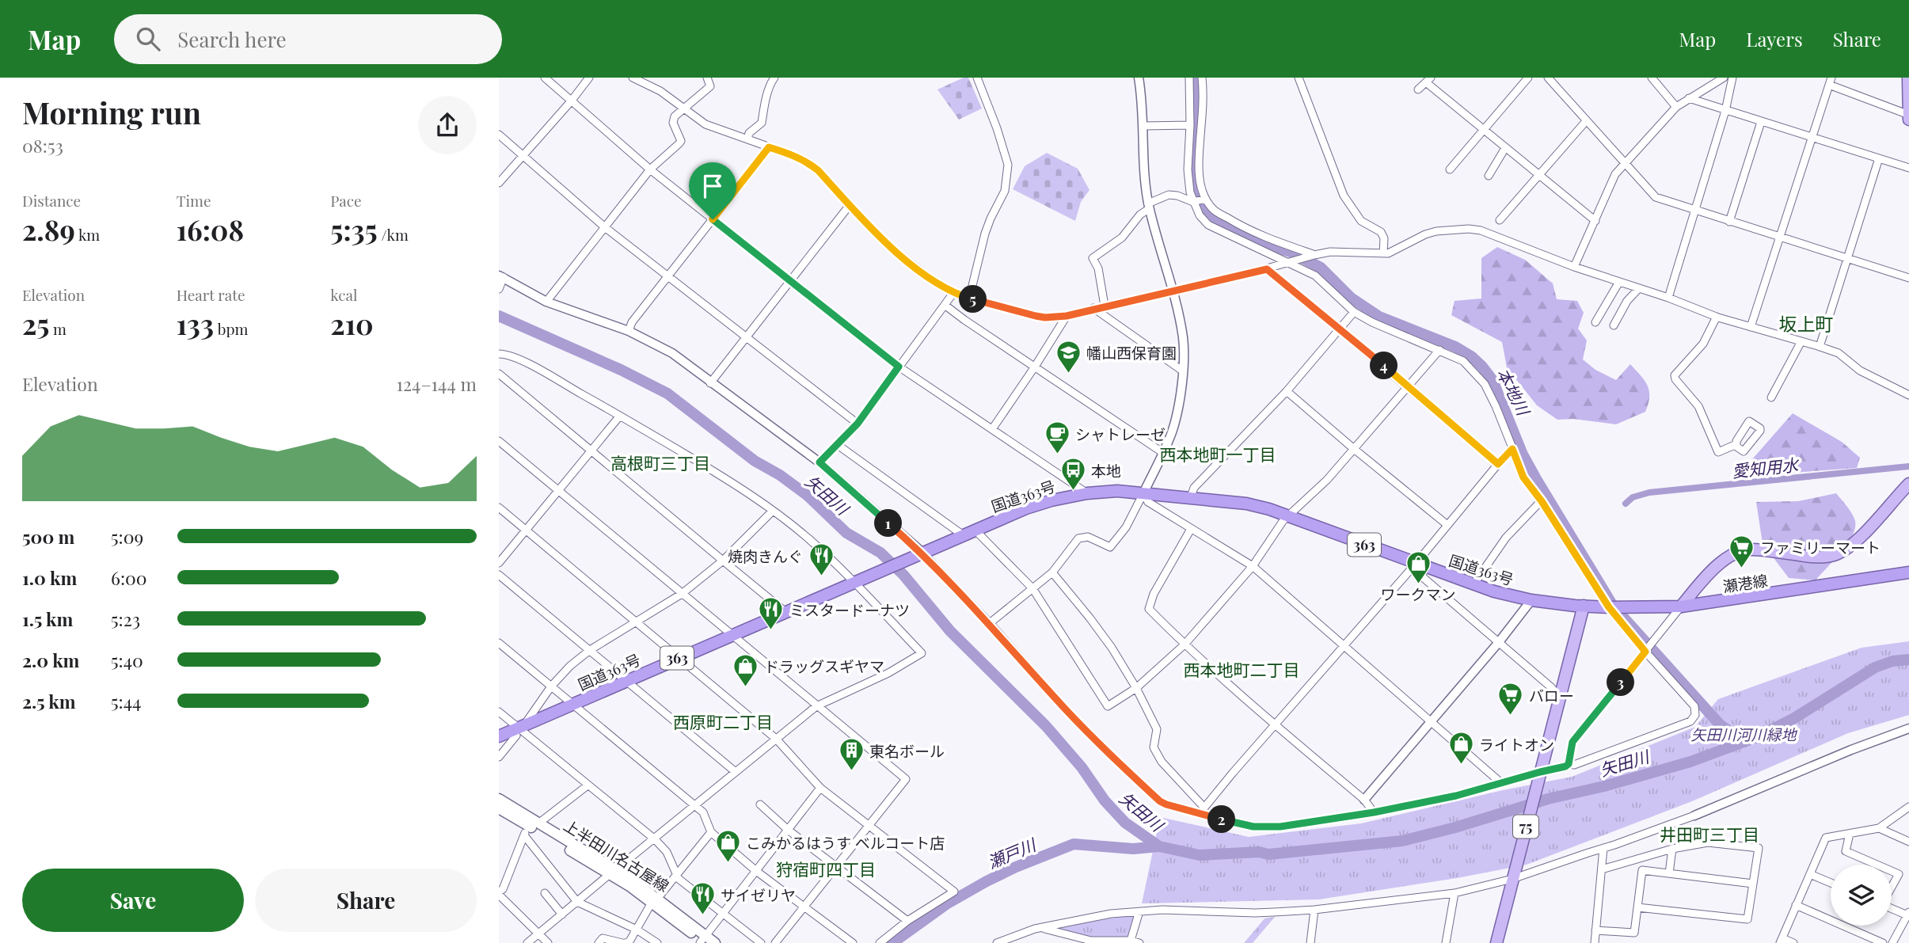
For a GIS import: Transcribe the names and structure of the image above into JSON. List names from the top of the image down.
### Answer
{
  "streets": {
    "highway": ["国道363号", "363", "瀬港線"],
    "main road": ["75", "上半田川名古屋線"]
  },
  "crossings": [
    ["国道363号", "瀬港線"],
    ["国道363号", "75"],
    ["瀬港線", "75"]
  ],
  "districts": [
    "坂上町",
    "西本地町一丁目",
    "高根町三丁目",
    "西本地町二丁目",
    "西原町二丁目",
    "井田町三丁目",
    "狩宿町四丁目"
  ],
  "water": [
    "本地川",
    "愛知用水",
    "矢田川",
    "瀬戸川"
  ],
  "parks": ["矢田川河川緑地"],
  "places": {
    "school or university": ["幡山西保育園"],
    "cafe": ["シャトレーゼ"],
    "bus stop": ["本地"],
    "supermarket": ["ファミリーマート", "バロー"],
    "restaurant": ["焼肉きんぐ", "ミスタードーナツ", "サイゼリヤ"],
    "shop": [
      "ワークマン",
      "ドラッグスギヤマ",
      "ライトオン",
      "こみかるはうす ベルコート店"
    ],
    "building": ["東名ボール"]
  },
  "page": {
    "header": "Map",
    "search": "Search here",
    "nav": ["Map", "Layers", "Share"],
    "heading": ["Morning run", "08:53"],
    "stats": [
      ["Distance", "2.89 km"],
      ["Time", "16:08"],
      ["Pace", "5:35 /km"],
      ["Elevation", "25 m"],
      ["Heart rate", "133 bpm"],
      ["kcal", "210"]
    ],
    "pins": [
      "5",
      "4",
      "1",
      "3",
      "2"
    ],
    "chart": ["Elevation", "124–144 m"],
    "list": [
      {
        "name": "500 m",
        "note": "5:09"
      },
      {
        "name": "1.0 km",
        "note": "6:00"
      },
      {
        "name": "1.5 km",
        "note": "5:23"
      },
      {
        "name": "2.0 km",
        "note": "5:40"
      },
      {
        "name": "2.5 km",
        "note": "5:44"
      }
    ],
    "buttons": ["Save", "Share"]
  }
}
